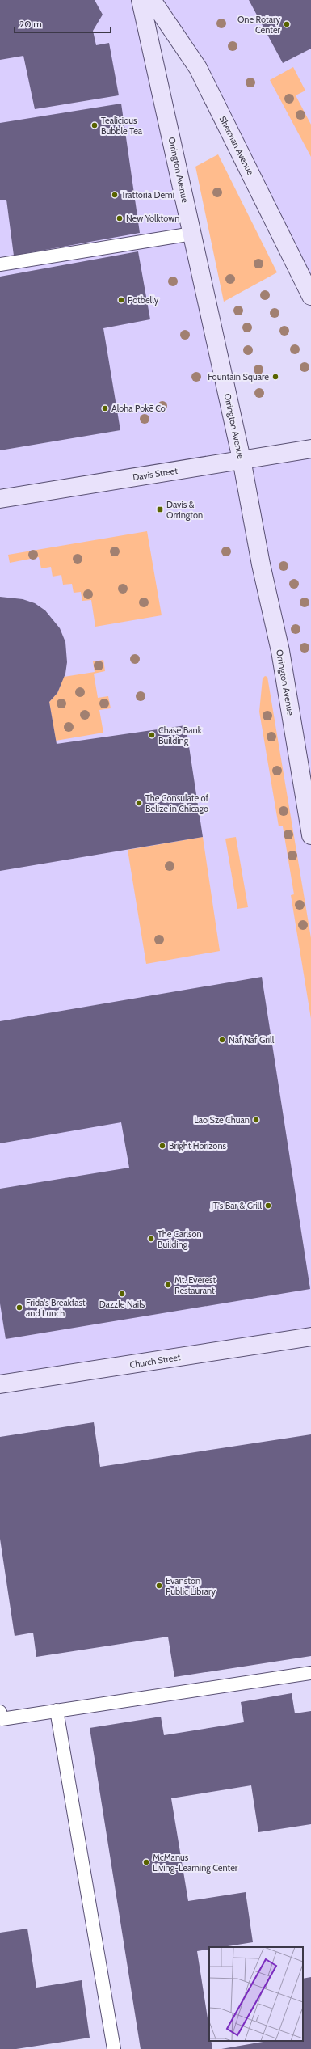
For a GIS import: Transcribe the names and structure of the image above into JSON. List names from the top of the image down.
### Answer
{
  "streets": {
    "street": [
      "Sherman Avenue",
      "Orrington Avenue",
      "Davis Street",
      "Church Street"
    ]
  },
  "crossings": [
    ["Orrington Avenue", "Davis Street"]
  ],
  "places": {
    "other": [
      "One Rotary Center",
      "Tealicious Bubble Tea",
      "Trattoria Demi",
      "New Yolktown",
      "Potbelly",
      "Fountain Square",
      "Aloha Pokē Co",
      "Chase Bank Building",
      "The Consulate of Belize in Chicago",
      "Naf Naf Grill",
      "Lao Sze Chuan",
      "Bright Horizons",
      "JT's Bar & Grill",
      "The Carlson Building",
      "Mt. Everest Restaurant",
      "Dazzle Nails",
      "Frida's Breakfast and Lunch",
      "Evanston Public Library",
      "McManus Living-Learning Center"
    ],
    "transit": ["Davis & Orrington"]
  },
  "scale_bar": "20 m"
}
